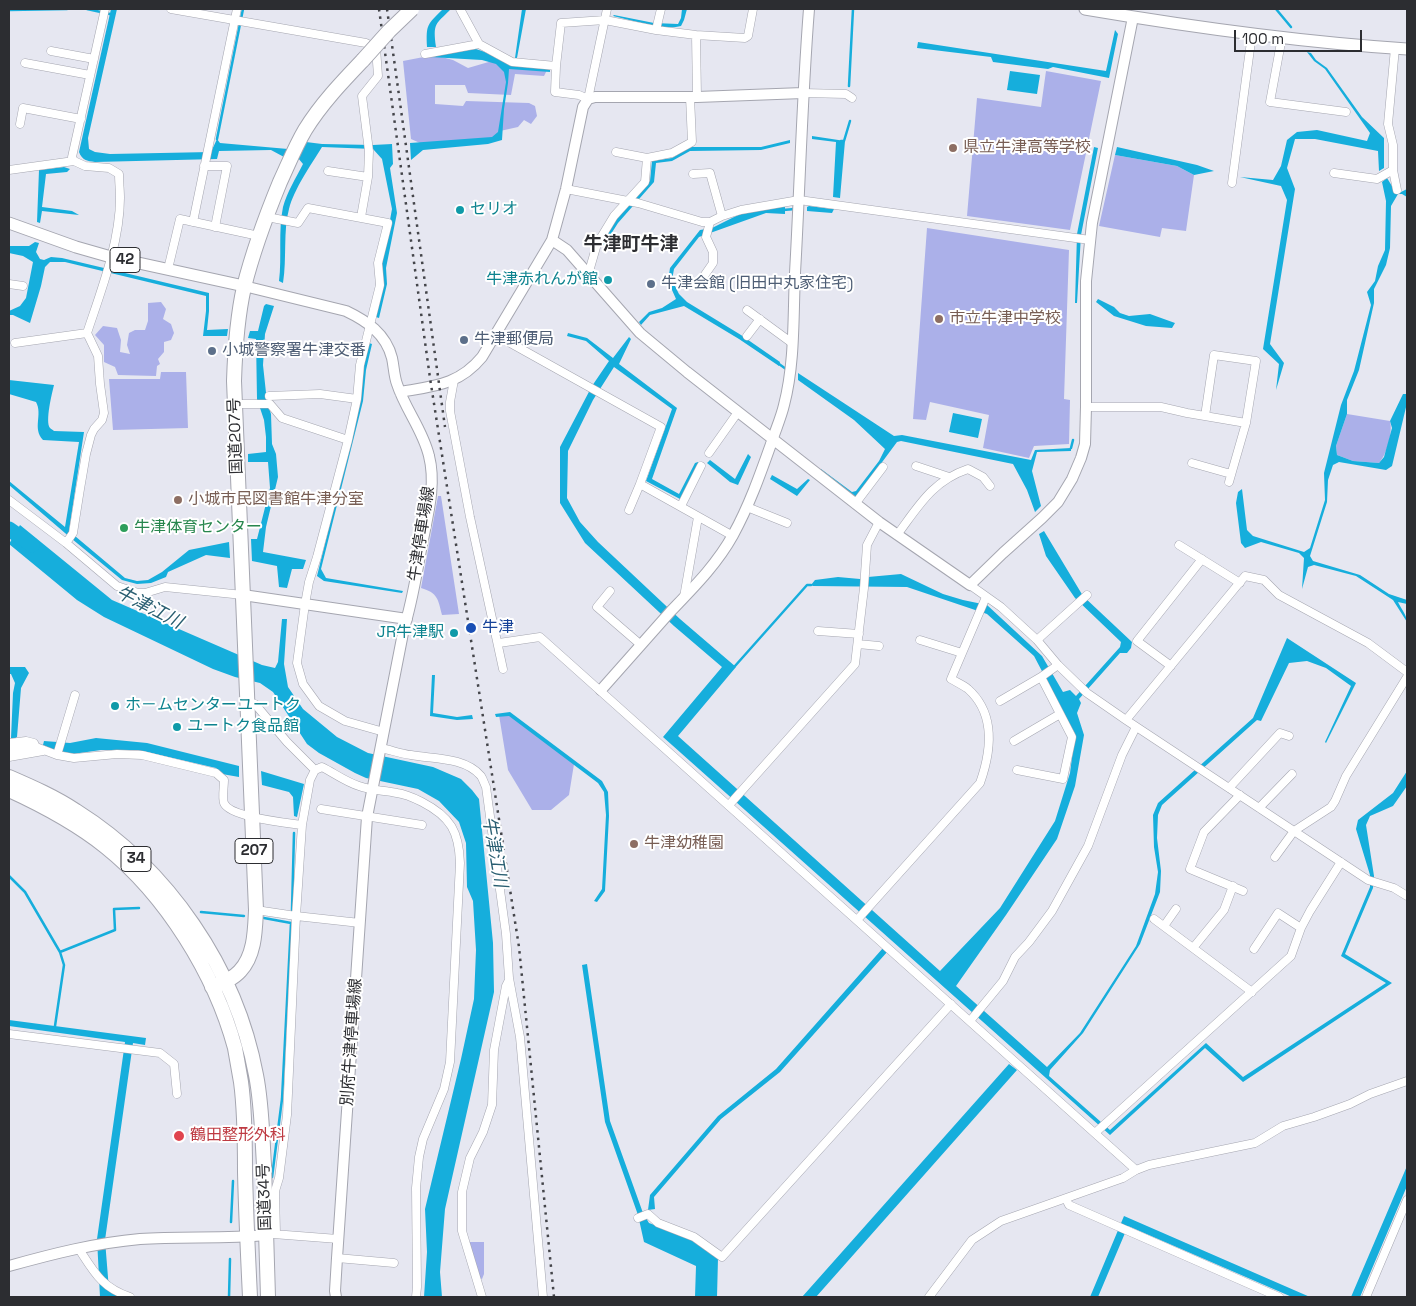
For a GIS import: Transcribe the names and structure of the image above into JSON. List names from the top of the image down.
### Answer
{
  "streets": {
    "highway": [
      "国道207号",
      "207",
      "34",
      "国道34号"
    ],
    "main road": ["42"],
    "street": ["牛津停車場線", "別府牛津停車場線"]
  },
  "crossings": [
    ["42", "国道207号"],
    ["42", "牛津停車場線"],
    ["国道207号", "牛津停車場線"],
    ["国道207号", "34"],
    ["国道207号", "国道34号"],
    ["34", "国道34号"]
  ],
  "districts": ["牛津町牛津"],
  "water": ["牛津江川"],
  "places": [
    "県立牛津高等学校",
    "セリオ",
    "牛津赤れんが館",
    "牛津会館 (旧田中丸家住宅)",
    "市立牛津中学校",
    "牛津郵便局",
    "小城警察署牛津交番",
    "小城市民図書館牛津分室",
    "牛津体育センター",
    "牛津",
    "JR牛津駅",
    "ホ－ムセンターユートク",
    "ユートク食品館",
    "牛津幼稚園",
    "鶴田整形外科"
  ],
  "scale_bar": "100 m"
}
